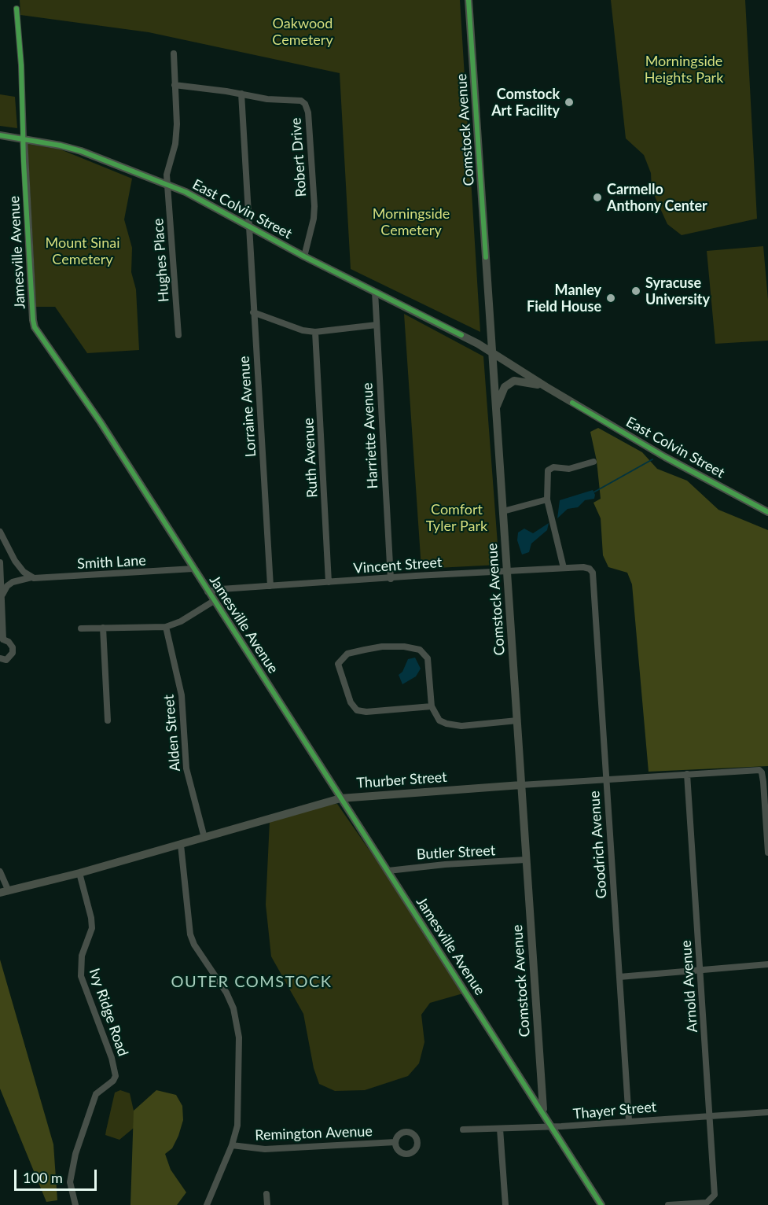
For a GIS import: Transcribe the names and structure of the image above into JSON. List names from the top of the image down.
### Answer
{
  "streets": {
    "street": [
      "Comstock Avenue",
      "Robert Drive",
      "East Colvin Street",
      "Jamesville Avenue",
      "Hughes Place",
      "Lorraine Avenue",
      "Harriette Avenue",
      "Ruth Avenue",
      "Smith Lane",
      "Vincent Street",
      "Alden Street",
      "Thurber Street",
      "Goodrich Avenue",
      "Butler Street",
      "Arnold Avenue",
      "Ivy Ridge Road",
      "Thayer Street",
      "Remington Avenue"
    ]
  },
  "crossings": [
    ["Comstock Avenue", "East Colvin Street"],
    ["Comstock Avenue", "Jamesville Avenue"],
    ["Comstock Avenue", "Vincent Street"],
    ["Comstock Avenue", "Thurber Street"],
    ["Comstock Avenue", "Butler Street"],
    ["Robert Drive", "East Colvin Street"],
    ["Robert Drive", "Hughes Place"],
    ["Robert Drive", "Lorraine Avenue"],
    ["East Colvin Street", "Jamesville Avenue"],
    ["East Colvin Street", "Hughes Place"],
    ["East Colvin Street", "Lorraine Avenue"],
    ["East Colvin Street", "Harriette Avenue"],
    ["Jamesville Avenue", "Smith Lane"],
    ["Jamesville Avenue", "Vincent Street"],
    ["Jamesville Avenue", "Thurber Street"],
    ["Jamesville Avenue", "Butler Street"],
    ["Jamesville Avenue", "Thayer Street"],
    ["Lorraine Avenue", "Vincent Street"],
    ["Harriette Avenue", "Vincent Street"],
    ["Ruth Avenue", "Vincent Street"],
    ["Vincent Street", "Goodrich Avenue"],
    ["Alden Street", "Thurber Street"],
    ["Thurber Street", "Goodrich Avenue"],
    ["Thurber Street", "Arnold Avenue"],
    ["Thurber Street", "Ivy Ridge Road"],
    ["Thurber Street", "Remington Avenue"],
    ["Goodrich Avenue", "Thayer Street"],
    ["Arnold Avenue", "Thayer Street"]
  ],
  "districts": ["OUTER COMSTOCK"],
  "parks": [
    "Oakwood Cemetery",
    "Morningside Heights Park",
    "Morningside Cemetery",
    "Mount Sinai Cemetery",
    "Comfort Tyler Park"
  ],
  "places": [
    "Comstock Art Facility",
    "Carmello Anthony Center",
    "Syracuse University",
    "Manley Field House"
  ],
  "scale_bar": "100 m"
}
